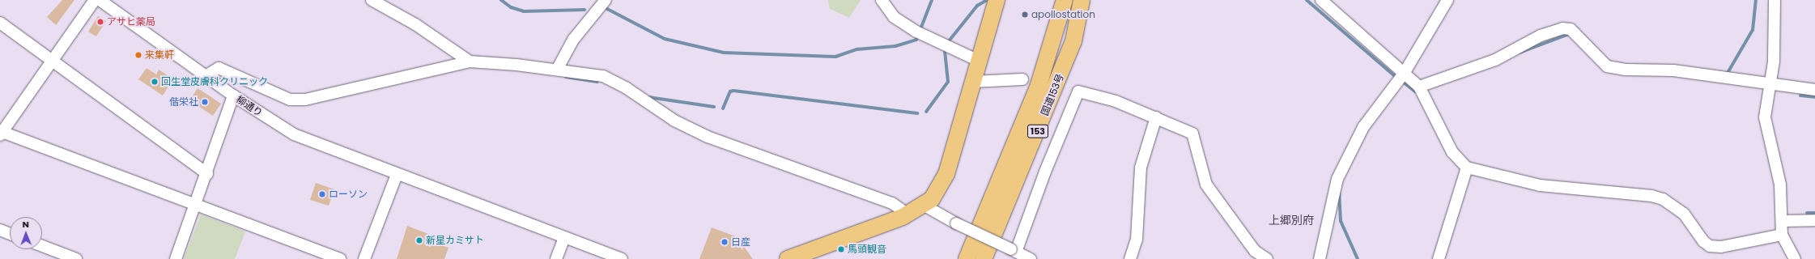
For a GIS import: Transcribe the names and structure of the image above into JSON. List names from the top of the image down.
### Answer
{
  "streets": {
    "highway": ["国道153号", "153"],
    "street": ["柳通り"]
  },
  "districts": ["上郷別府"],
  "places": [
    "apollostation",
    "アサヒ薬局",
    "来集軒",
    "回生堂皮膚科クリニック",
    "偕栄社",
    "ローソン",
    "新星カミサト",
    "日産",
    "馬頭観音"
  ],
  "north": "top"
}
